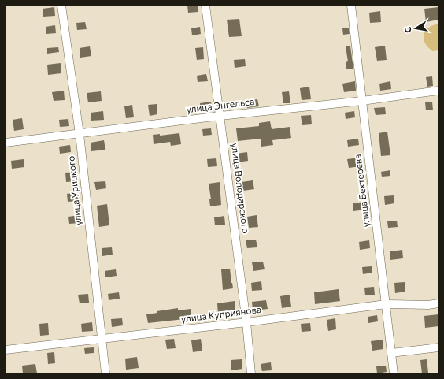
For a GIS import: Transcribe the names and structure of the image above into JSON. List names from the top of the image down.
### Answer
{
  "streets": {
    "street": [
      "улица Энгельса",
      "улица Володарского",
      "улица Урицкого",
      "улица Бехтерева",
      "улица Куприянова"
    ]
  },
  "crossings": [
    ["улица Энгельса", "улица Володарского"],
    ["улица Энгельса", "улица Урицкого"],
    ["улица Энгельса", "улица Бехтерева"],
    ["улица Володарского", "улица Куприянова"],
    ["улица Урицкого", "улица Куприянова"],
    ["улица Бехтерева", "улица Куприянова"]
  ],
  "north": "left"
}
